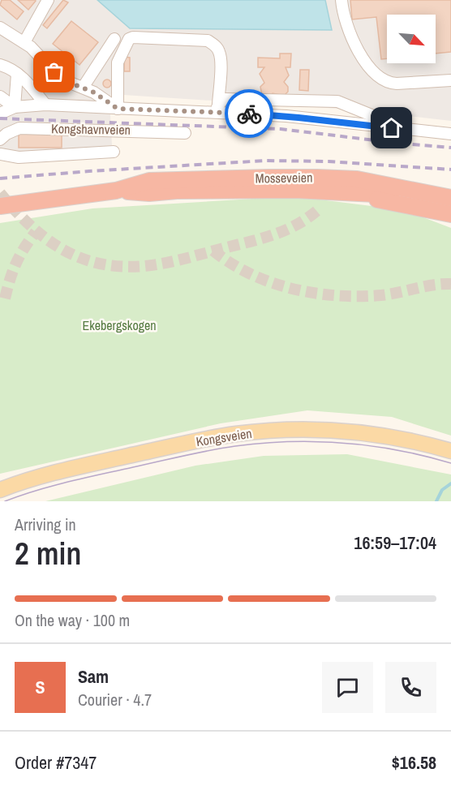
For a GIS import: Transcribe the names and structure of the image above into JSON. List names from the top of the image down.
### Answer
{
  "streets": {
    "highway": ["Mosseveien"],
    "main road": ["Kongsveien"],
    "lane": ["Kongshavnveien"]
  },
  "parks": ["Ekebergskogen"],
  "north": "bottom right",
  "page": {
    "heading": ["2 min", "Arriving in", "16:59–17:04"],
    "panel": [
      "Sam",
      "Courier · 4.7",
      "Order #7347",
      "$16.58"
    ],
    "bar": "On the way · 100 m",
    "round": "S"
  }
}
